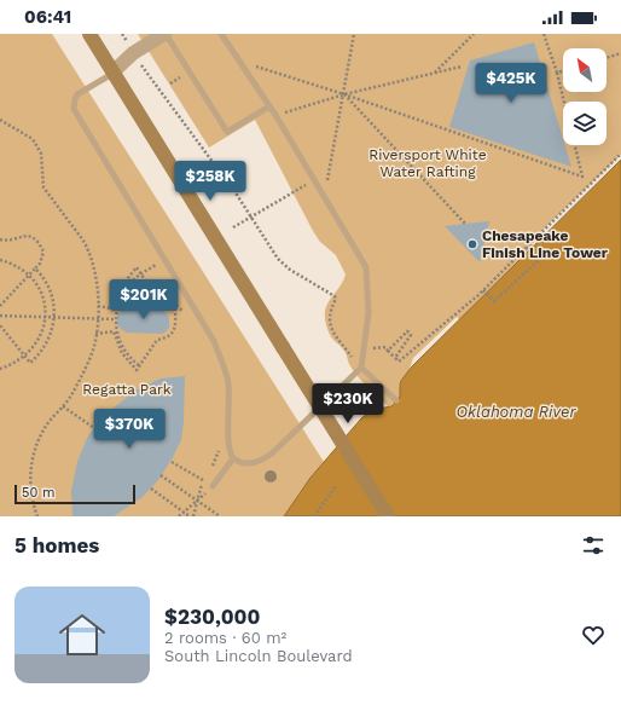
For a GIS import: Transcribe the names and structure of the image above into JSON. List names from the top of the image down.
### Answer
{
  "water": ["Oklahoma River"],
  "parks": ["Riversport White Water Rafting", "Regatta Park"],
  "places": ["Chesapeake Finish Line Tower"],
  "scale_bar": "50 m",
  "north": "top left",
  "page": {
    "status": "06:41",
    "price": [
      "$425K",
      "$258K",
      "$201K",
      "$230K",
      "$370K"
    ],
    "scale": "50 m",
    "heading": "5 homes",
    "list": [
      {
        "name": "$230,000",
        "note": "2 rooms · 60 m² · South Lincoln Boulevard"
      }
    ]
  }
}
